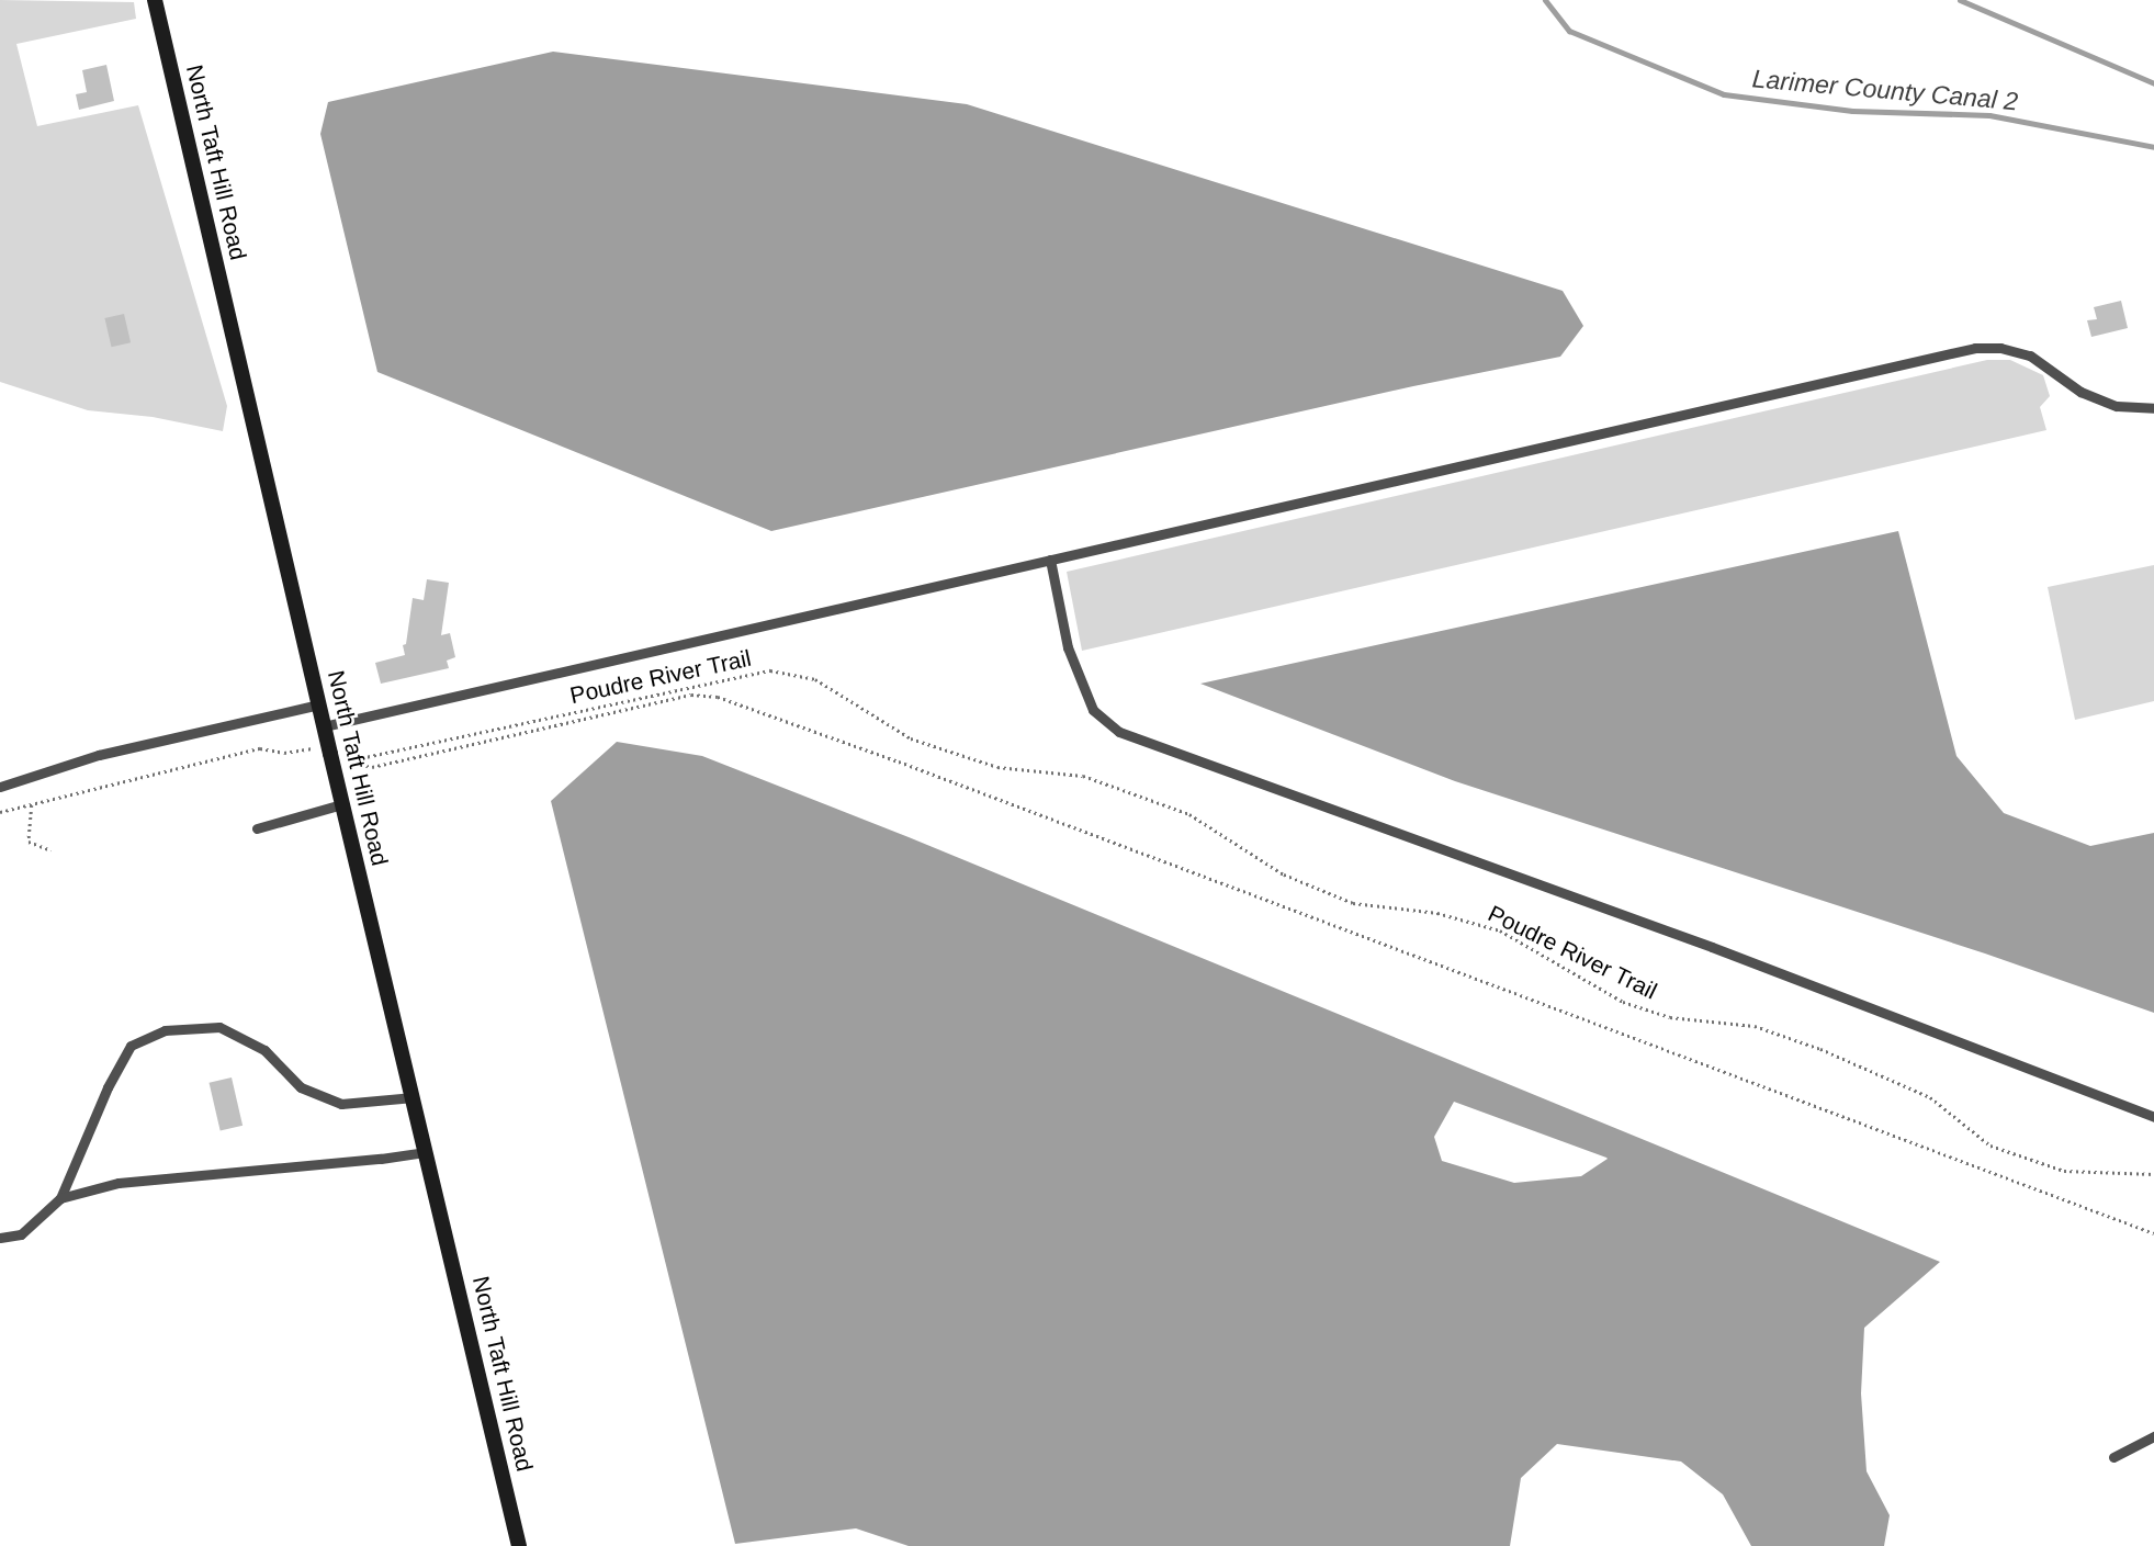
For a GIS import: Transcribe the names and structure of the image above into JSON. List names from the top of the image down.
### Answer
{
  "streets": {
    "main road": ["North Taft Hill Road"],
    "path": ["Poudre River Trail"]
  },
  "water": ["Larimer County Canal 2"]
}
